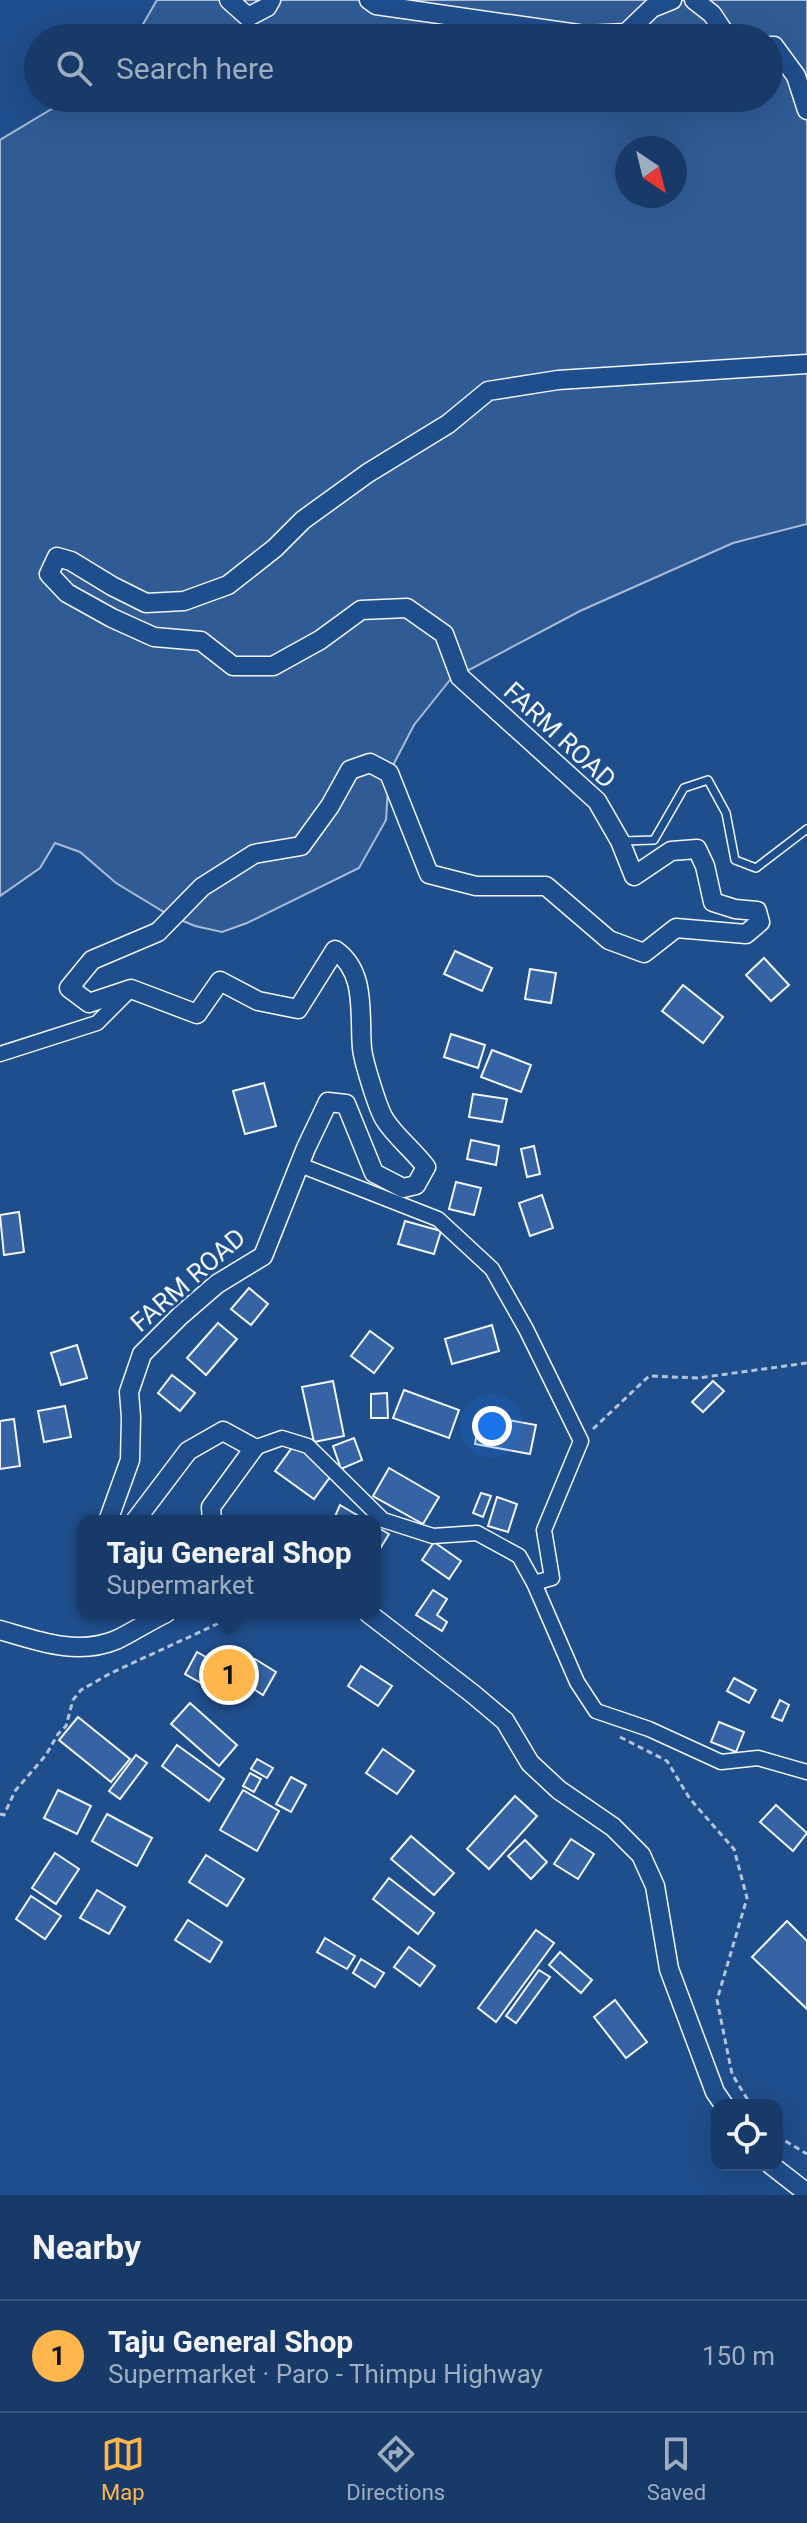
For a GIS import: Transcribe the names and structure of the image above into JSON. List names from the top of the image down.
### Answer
{
  "streets": {
    "street": ["FARM ROAD"]
  },
  "north": "bottom right",
  "page": {
    "search": "Search here",
    "popup": ["Taju General Shop", "Supermarket"],
    "pins": "1",
    "heading": "Nearby",
    "list": [
      {
        "mark": "1",
        "name": "Taju General Shop",
        "note": "Supermarket · Paro - Thimpu Highway",
        "value": "150 m"
      }
    ],
    "nav": ["Map", "Directions", "Saved"]
  }
}
